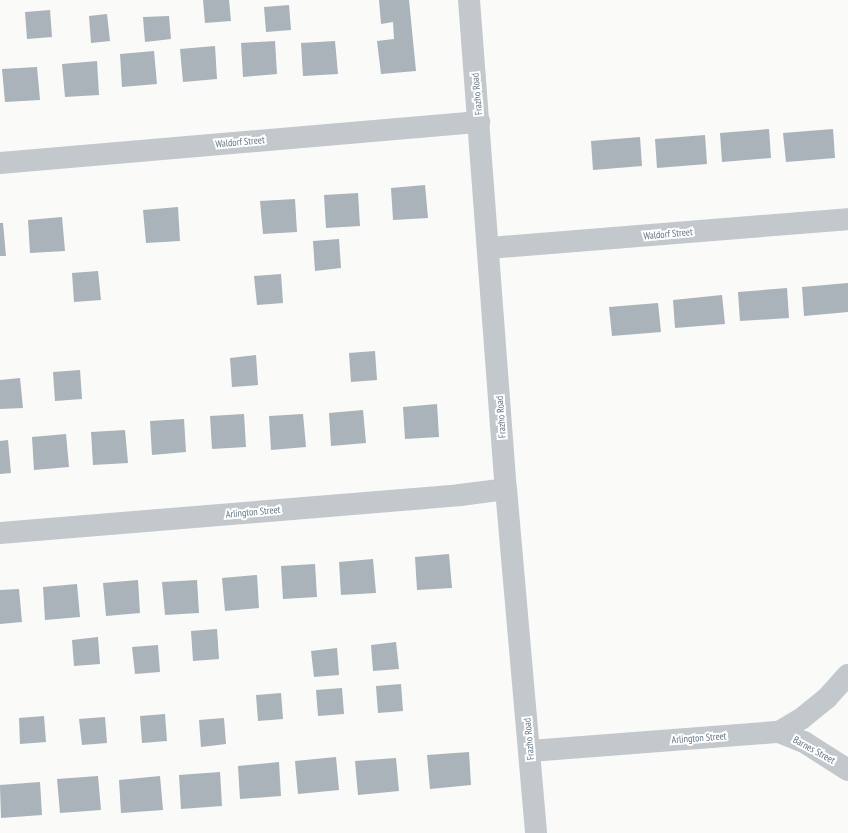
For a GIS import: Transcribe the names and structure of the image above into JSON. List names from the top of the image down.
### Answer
{
  "streets": {
    "street": [
      "Frazho Road",
      "Waldorf Street",
      "Arlington Street",
      "Barnes Street"
    ]
  },
  "crossings": [
    ["Frazho Road", "Waldorf Street"],
    ["Frazho Road", "Arlington Street"],
    ["Arlington Street", "Barnes Street"]
  ]
}
